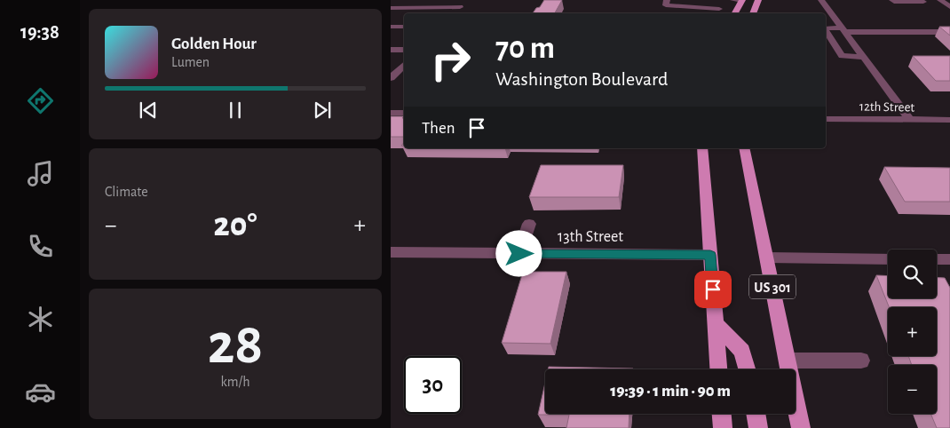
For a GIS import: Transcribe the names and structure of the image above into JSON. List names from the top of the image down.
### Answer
{
  "streets": {
    "main road": ["US 301"],
    "street": ["12th Street", "13th Street"]
  },
  "page": {
    "tabs": "19:38",
    "turn": ["70 m", "Washington Boulevard"],
    "song": ["Golden Hour", "Lumen"],
    "then": "Then",
    "tile": [
      "Climate",
      ["28", "km/h"]
    ],
    "heat": ["−", "20°", "+"],
    "map_buttons": ["+", "−"],
    "limit": "30",
    "trip": "19:39 · 1 min · 90 m"
  }
}
